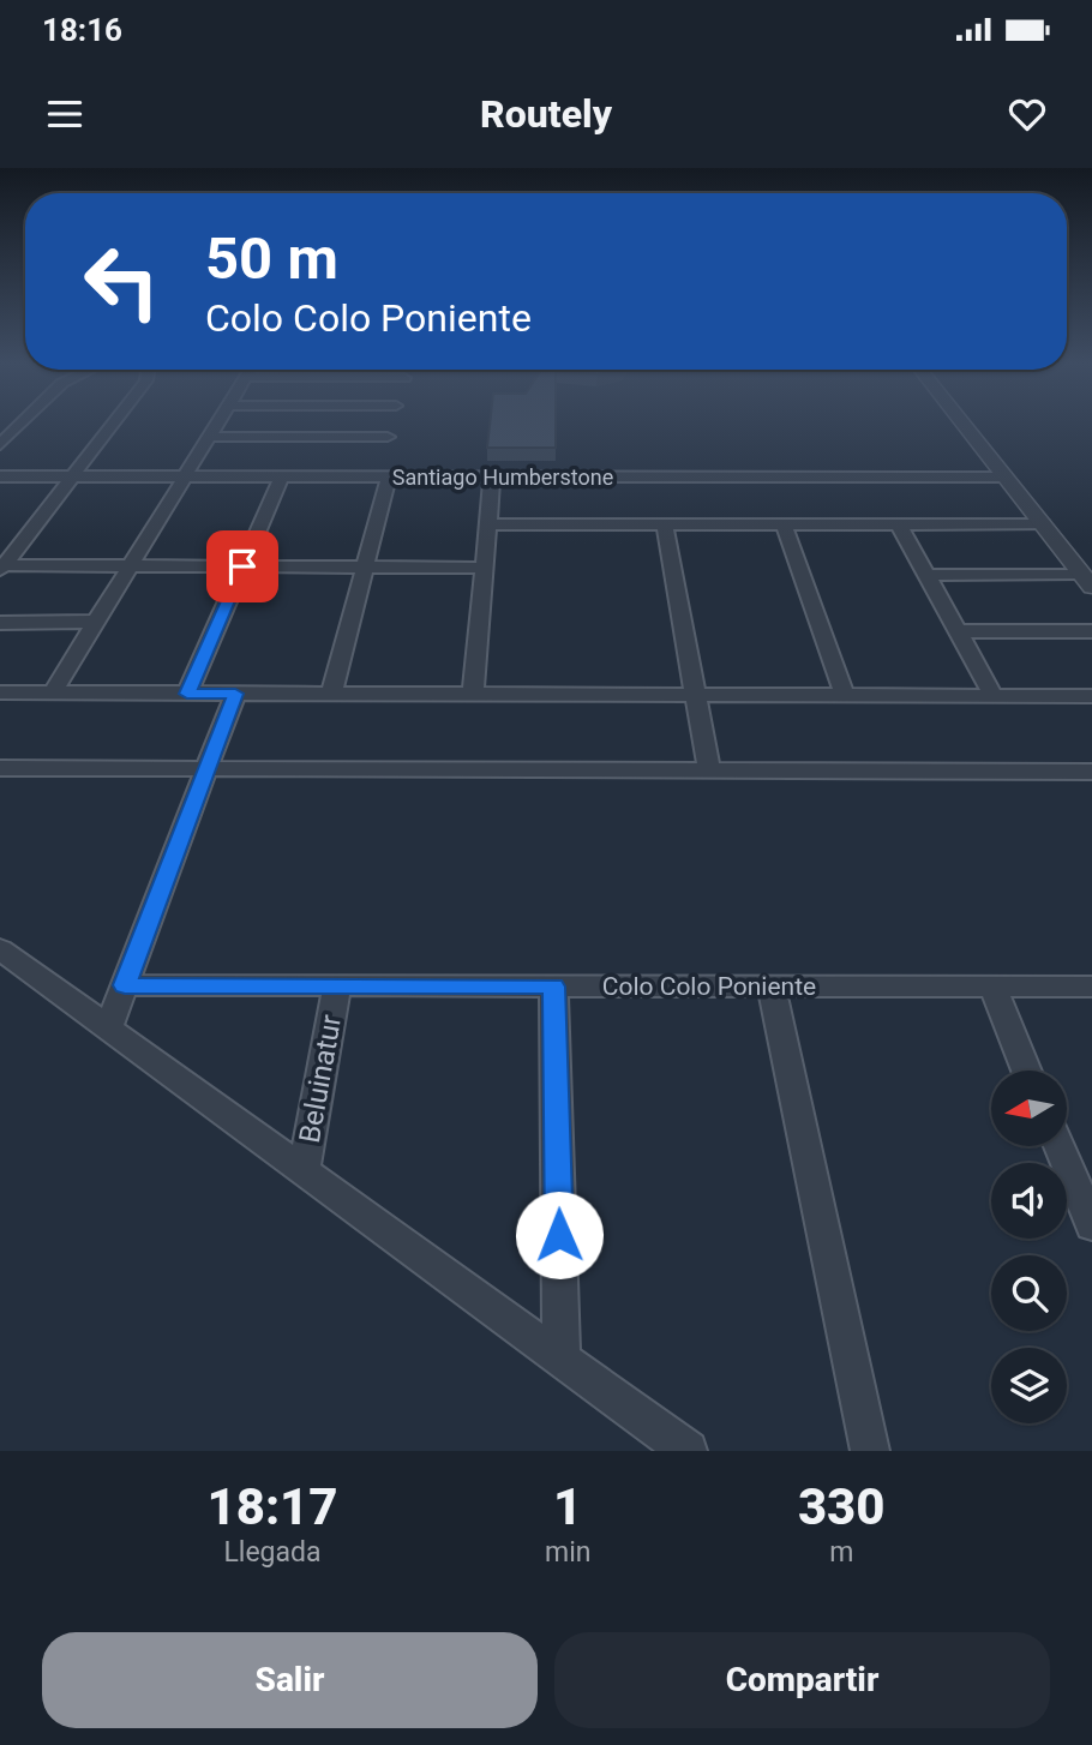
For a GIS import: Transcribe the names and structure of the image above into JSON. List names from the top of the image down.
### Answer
{
  "streets": {
    "street": ["Santiago Humberstone", "Colo Colo Poniente", "Beluinatur"]
  },
  "crossings": [
    ["Colo Colo Poniente", "Beluinatur"]
  ],
  "north": "left",
  "page": {
    "status": "18:16",
    "header": "Routely",
    "turn": ["50 m", "Colo Colo Poniente"],
    "eta": [
      "18:17",
      "Llegada",
      "1",
      "min",
      "330",
      "m"
    ],
    "buttons": ["Salir", "Compartir"]
  }
}
